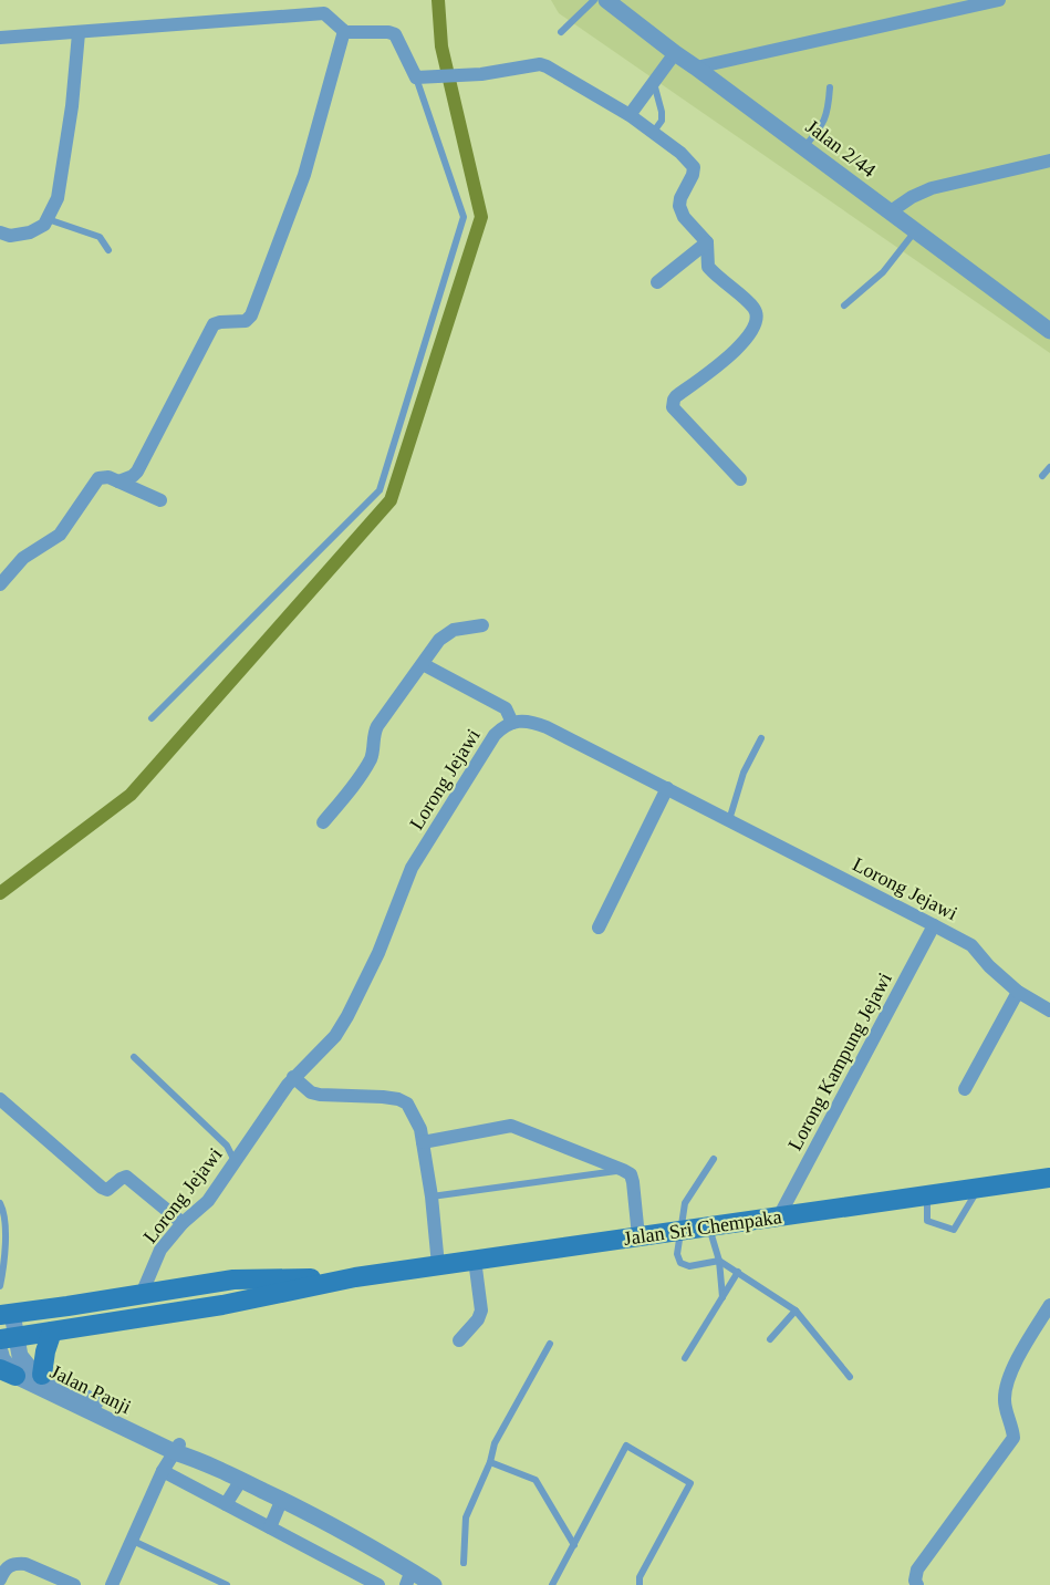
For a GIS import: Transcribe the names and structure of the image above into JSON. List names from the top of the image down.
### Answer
{
  "streets": {
    "main road": ["Jalan Sri Chempaka"],
    "street": [
      "Jalan 2/44",
      "Lorong Jejawi",
      "Lorong Kampung Jejawi",
      "Jalan Panji"
    ]
  },
  "crossings": [
    ["Lorong Jejawi", "Lorong Kampung Jejawi"],
    ["Lorong Kampung Jejawi", "Jalan Sri Chempaka"]
  ]
}
